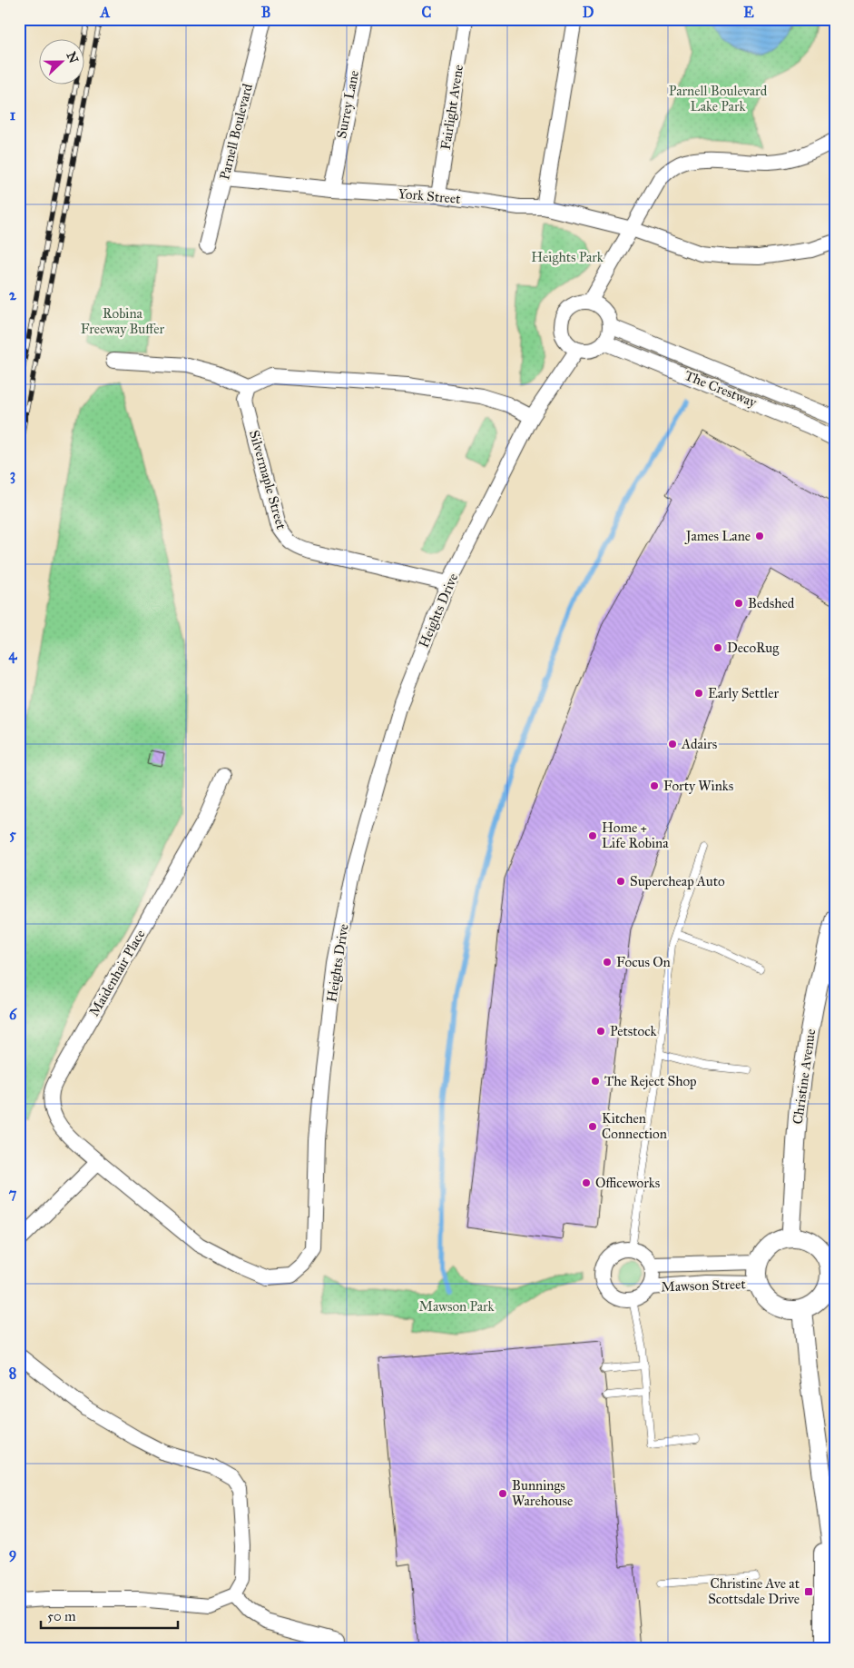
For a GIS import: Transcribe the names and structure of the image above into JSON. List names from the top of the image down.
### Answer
{
  "streets": {
    "street": [
      "Surrey Lane",
      "Fairlight Avene",
      "Parnell Boulevard",
      "York Street",
      "The Crestway",
      "Silvermaple Street",
      "Heights Drive",
      "Maidenhair Place",
      "Christine Avenue",
      "Mawson Street"
    ]
  },
  "crossings": [
    ["Surrey Lane", "York Street"],
    ["Fairlight Avene", "York Street"],
    ["Parnell Boulevard", "York Street"],
    ["The Crestway", "Heights Drive"],
    ["Silvermaple Street", "Heights Drive"],
    ["Heights Drive", "Maidenhair Place"],
    ["Christine Avenue", "Mawson Street"]
  ],
  "parks": [
    "Parnell Boulevard Lake Park",
    "Heights Park",
    "Robina Freeway Buffer",
    "Mawson Park"
  ],
  "places": {
    "other": [
      "James Lane",
      "Bedshed",
      "DecoRug",
      "Early Settler",
      "Adairs",
      "Forty Winks",
      "Home + Life Robina",
      "Supercheap Auto",
      "Focus On",
      "Petstock",
      "The Reject Shop",
      "Kitchen Connection",
      "Officeworks",
      "Bunnings Warehouse"
    ],
    "transit": ["Christine Ave at Scottsdale Drive"]
  },
  "scale_bar": "50 m",
  "north": "right",
  "grid": {
    "columns": [
      "A",
      "B",
      "C",
      "D",
      "E"
    ],
    "rows": [
      "1",
      "2",
      "3",
      "4",
      "5",
      "6",
      "7",
      "8",
      "9"
    ]
  }
}
